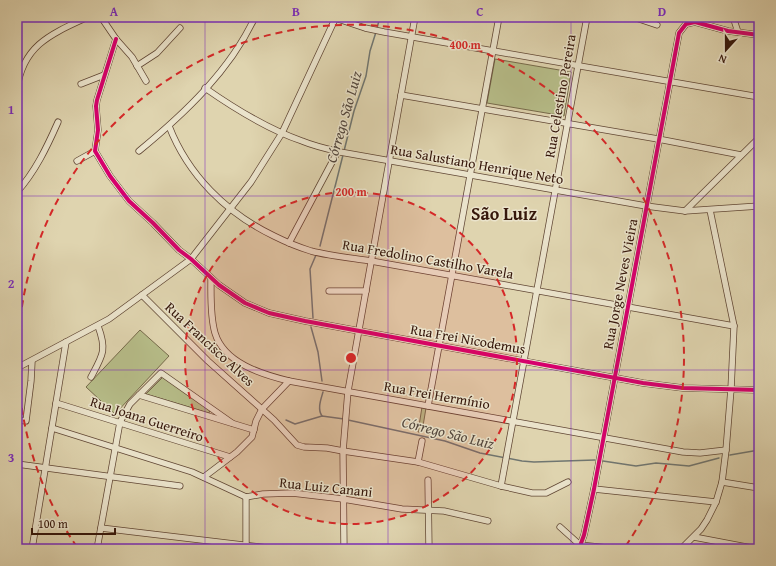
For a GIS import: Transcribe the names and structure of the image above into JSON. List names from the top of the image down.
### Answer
{
  "streets": {
    "street": [
      "Rua Celestino Pereira",
      "Rua Salustiano Henrique Neto",
      "Rua Fredolino Castilho Varela",
      "Rua Jorge Neves Vieira",
      "Rua Frei Nicodemus",
      "Rua Francisco Alves",
      "Rua Frei Hermínio",
      "Rua Joana Guerreiro",
      "Rua Luiz Canani"
    ]
  },
  "crossings": [
    ["Rua Celestino Pereira", "Rua Salustiano Henrique Neto"],
    ["Rua Celestino Pereira", "Rua Fredolino Castilho Varela"],
    ["Rua Celestino Pereira", "Rua Frei Nicodemus"],
    ["Rua Celestino Pereira", "Rua Francisco Alves"],
    ["Rua Celestino Pereira", "Rua Frei Hermínio"],
    ["Rua Salustiano Henrique Neto", "Rua Jorge Neves Vieira"],
    ["Rua Fredolino Castilho Varela", "Rua Jorge Neves Vieira"],
    ["Rua Jorge Neves Vieira", "Rua Frei Nicodemus"],
    ["Rua Jorge Neves Vieira", "Rua Frei Hermínio"],
    ["Rua Frei Nicodemus", "Rua Frei Hermínio"]
  ],
  "districts": ["São Luiz"],
  "water": ["Córrego São Luiz"],
  "scale_bar": "100 m",
  "north": "bottom",
  "grid": {
    "columns": [
      "A",
      "B",
      "C",
      "D"
    ],
    "rows": ["1", "2", "3"]
  },
  "rings": ["400 m", "200 m"]
}
